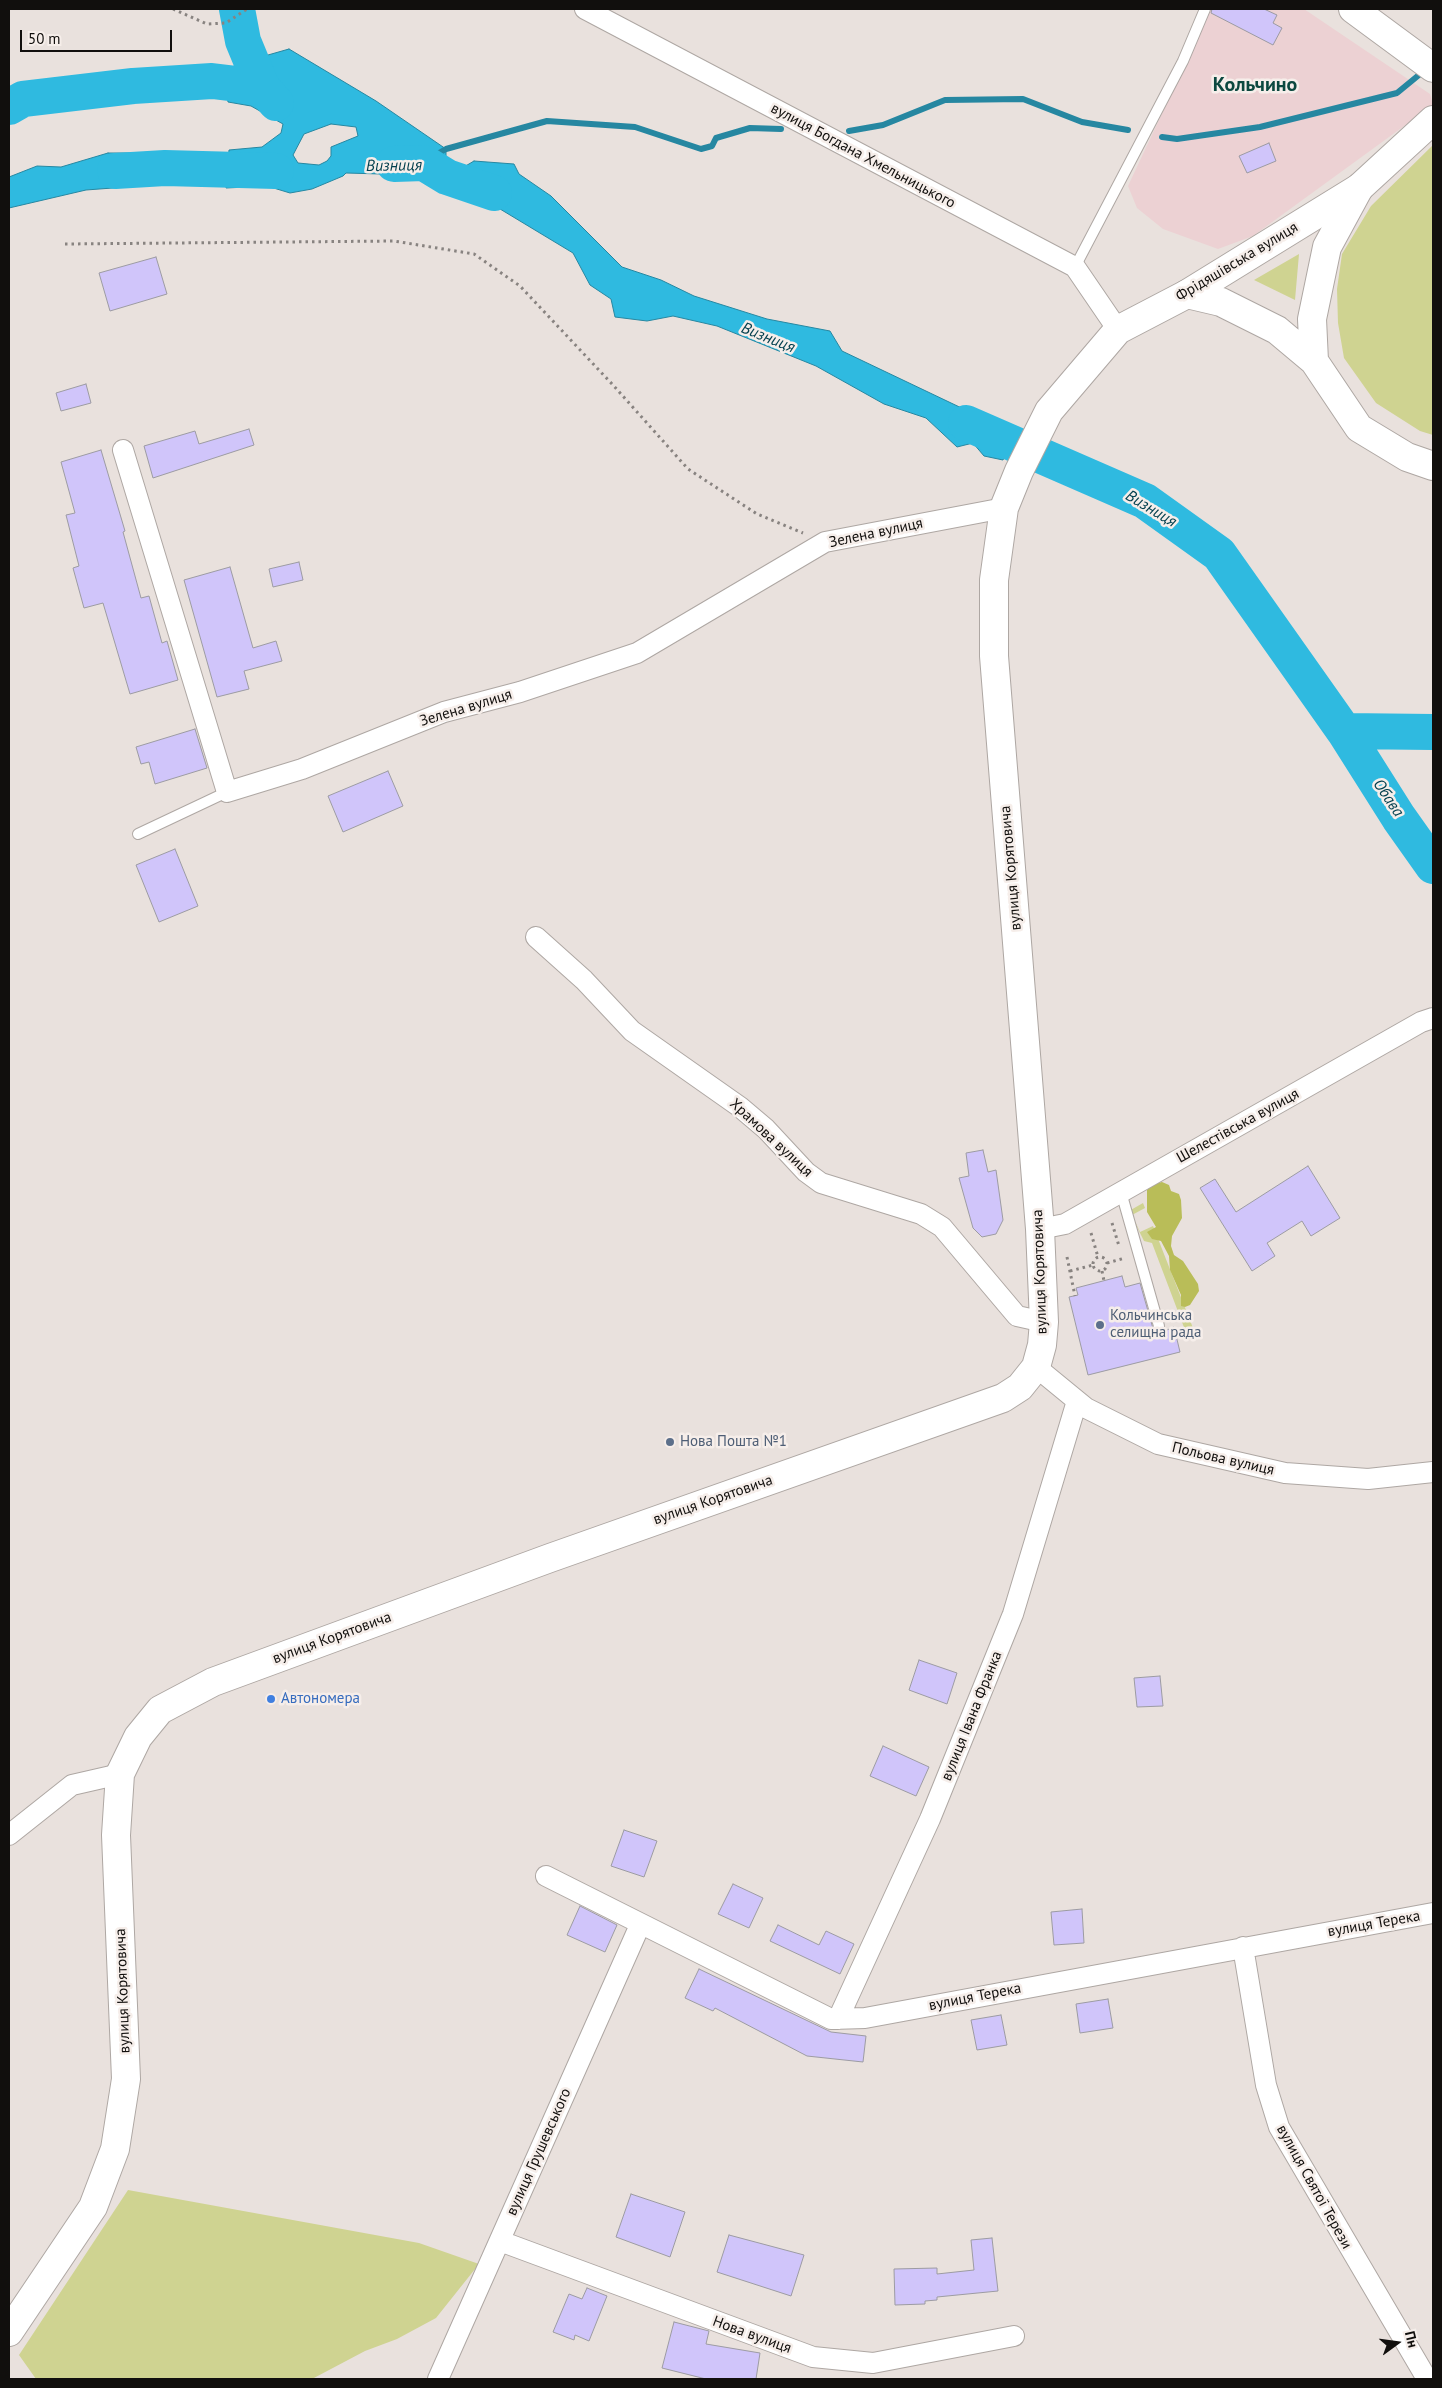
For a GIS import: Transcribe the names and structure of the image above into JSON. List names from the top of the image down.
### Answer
{
  "streets": {
    "main road": ["Фрідяшівська вулиця", "вулиця Корятовича"],
    "street": [
      "вулиця Богдана Хмельницького",
      "Зелена вулиця",
      "Шелестівська вулиця",
      "Храмова вулиця",
      "Польова вулиця",
      "вулиця Івана Франка",
      "вулиця Терека",
      "вулиця Грушевського",
      "вулиця Святої Терези",
      "Нова вулиця"
    ]
  },
  "crossings": [
    ["вулиця Богдана Хмельницького", "Фрідяшівська вулиця"],
    ["Фрідяшівська вулиця", "вулиця Корятовича"],
    ["Зелена вулиця", "вулиця Корятовича"],
    ["вулиця Корятовича", "Шелестівська вулиця"],
    ["вулиця Корятовича", "Храмова вулиця"],
    ["вулиця Корятовича", "Польова вулиця"],
    ["Польова вулиця", "вулиця Івана Франка"],
    ["вулиця Івана Франка", "вулиця Терека"],
    ["вулиця Терека", "вулиця Грушевського"],
    ["вулиця Терека", "вулиця Святої Терези"],
    ["вулиця Грушевського", "Нова вулиця"]
  ],
  "districts": ["Кольчино"],
  "water": ["Визниця", "Обава"],
  "places": ["Кольчинська селищна рада", "Нова Пошта №1", "Автономера"],
  "scale_bar": "50 m",
  "north": "right"
}
